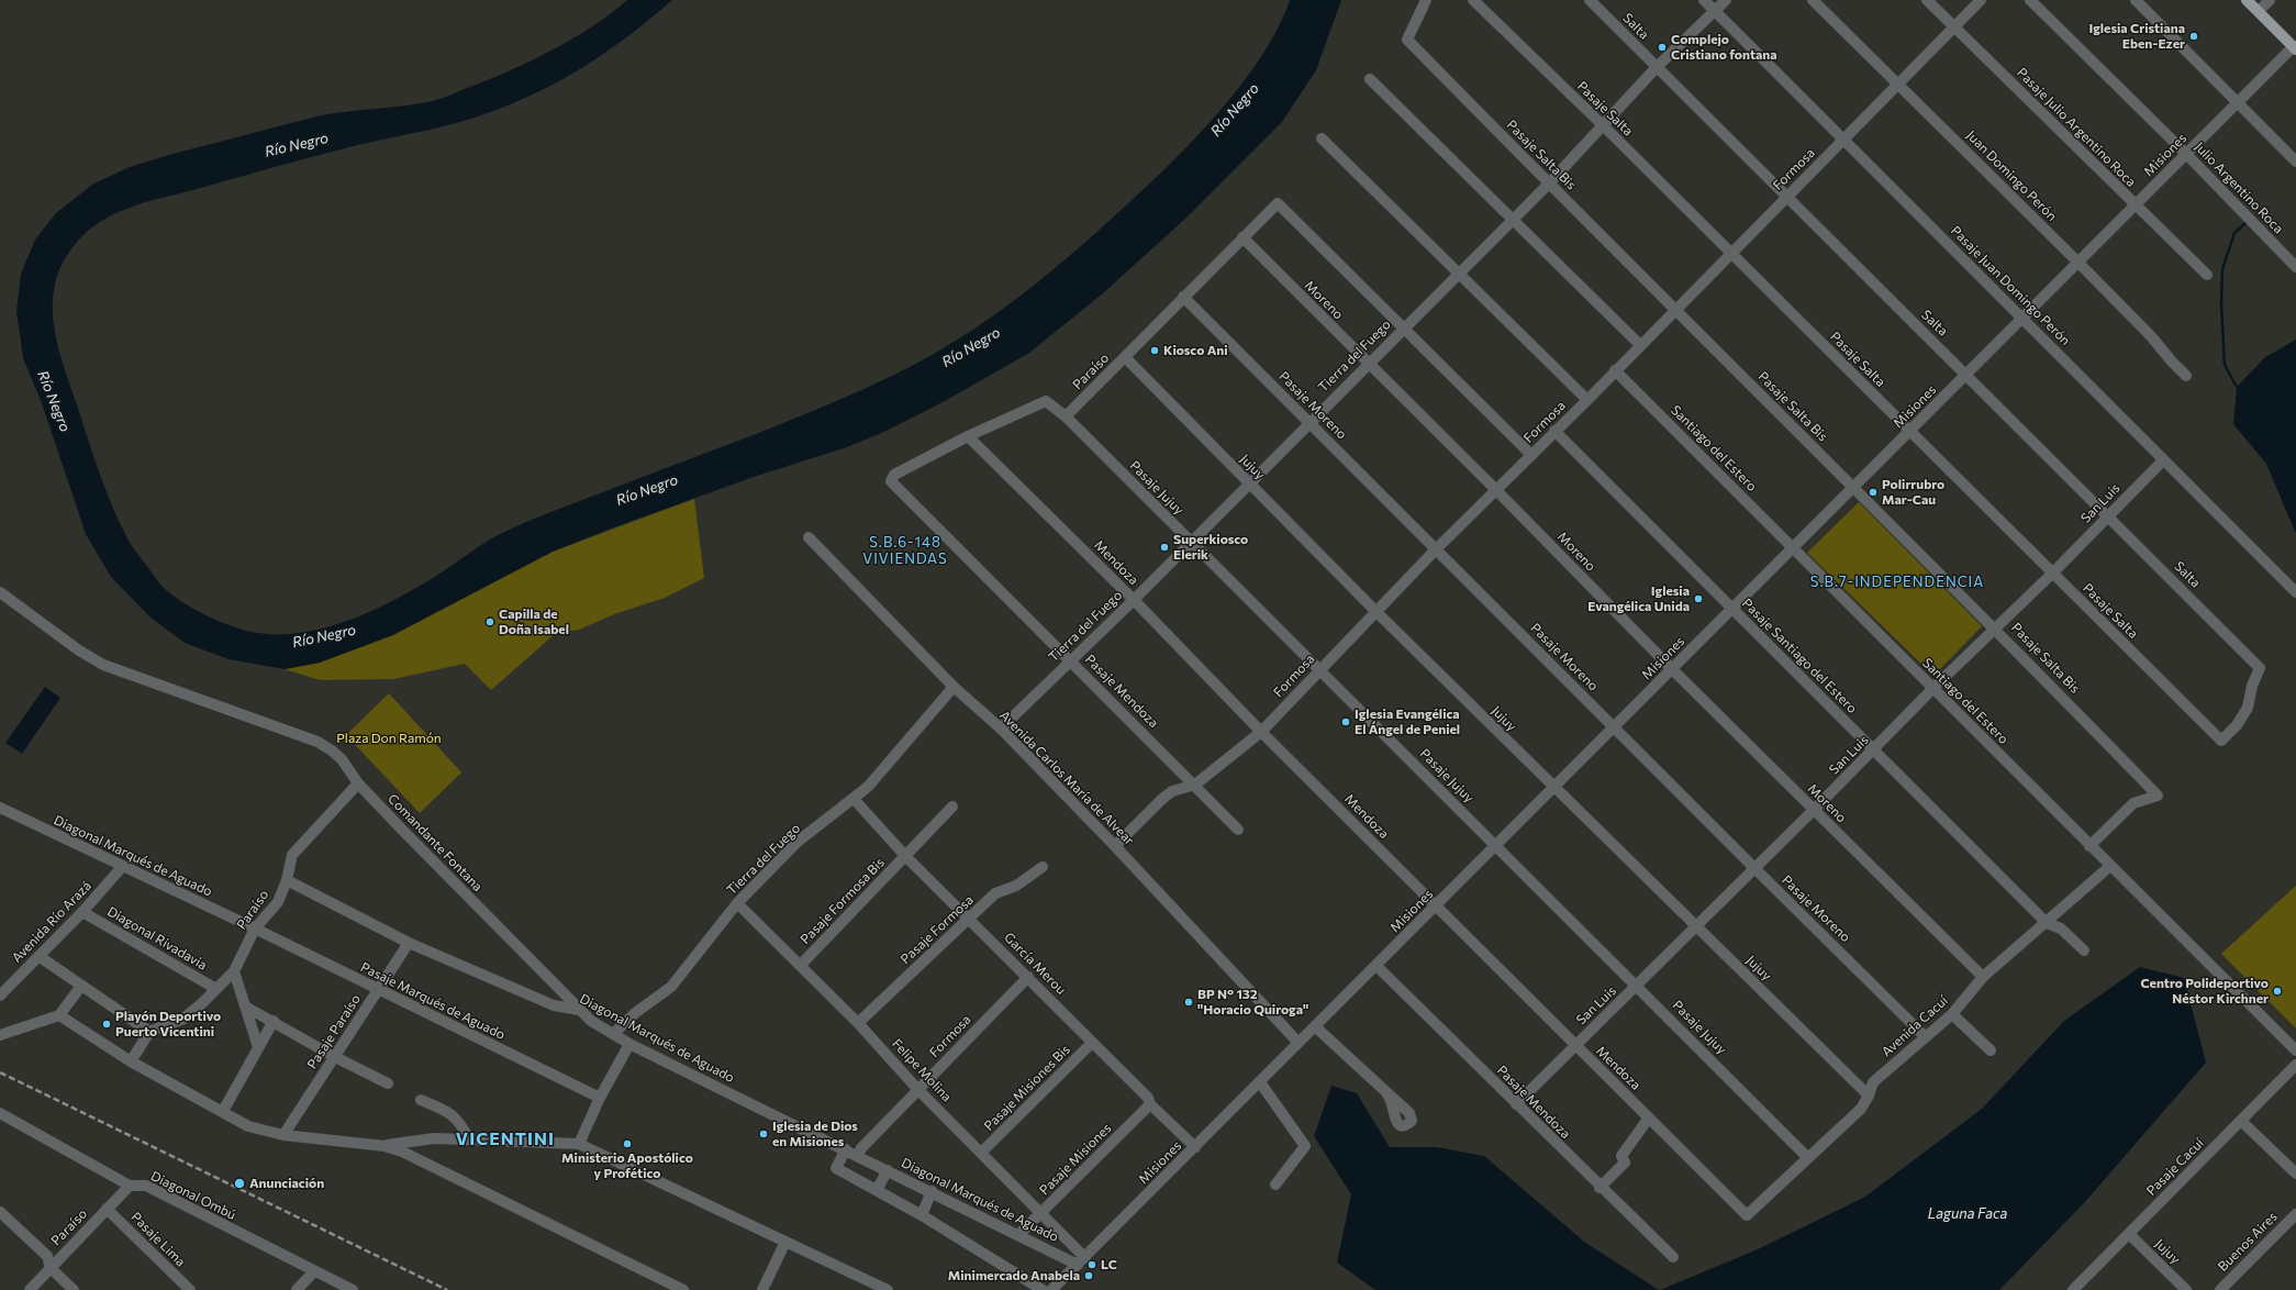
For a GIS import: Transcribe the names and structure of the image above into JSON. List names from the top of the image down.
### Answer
{
  "streets": {
    "street": [
      "Salta",
      "Pasaje Salta",
      "Pasaje Julio Argentino Roca",
      "Pasaje Salta Bis",
      "Misiones",
      "Formosa",
      "Juan Domingo Perón",
      "Julio Argentino Roca",
      "Pasaje Juan Domingo Perón",
      "Moreno",
      "Tierra del Fuego",
      "Paraíso",
      "Pasaje Moreno",
      "Santiago del Estero",
      "Jujuy",
      "Pasaje Jujuy",
      "San Luis",
      "Mendoza",
      "Pasaje Santiago del Estero",
      "Pasaje Mendoza",
      "Avenida Carlos María de Alvear",
      "Comandante Fontana",
      "Diagonal Marqués de Aguado",
      "Pasaje Formosa Bis",
      "Avenida Río Arazá",
      "Pasaje Formosa",
      "Diagonal Rivadavia",
      "García Merou",
      "Pasaje Marqués de Aguado",
      "Avenida Cacuí",
      "Pasaje Paraíso",
      "Felipe Molina",
      "Pasaje Misiones Bis",
      "Pasaje Misiones",
      "Pasaje Cacuí",
      "Diagonal Ombú",
      "Pasaje Lima",
      "Buenos Aires"
    ]
  },
  "crossings": [
    ["Salta", "Pasaje Salta"],
    ["Salta", "Misiones"],
    ["Salta", "Formosa"],
    ["Salta", "Tierra del Fuego"],
    ["Salta", "San Luis"],
    ["Pasaje Salta", "Misiones"],
    ["Pasaje Salta", "Formosa"],
    ["Pasaje Salta", "Tierra del Fuego"],
    ["Pasaje Salta", "San Luis"],
    ["Pasaje Julio Argentino Roca", "Misiones"],
    ["Pasaje Julio Argentino Roca", "Formosa"],
    ["Pasaje Salta Bis", "Misiones"],
    ["Pasaje Salta Bis", "Formosa"],
    ["Pasaje Salta Bis", "Tierra del Fuego"],
    ["Pasaje Salta Bis", "Santiago del Estero"],
    ["Pasaje Salta Bis", "San Luis"],
    ["Misiones", "Juan Domingo Perón"],
    ["Misiones", "Julio Argentino Roca"],
    ["Misiones", "Pasaje Juan Domingo Perón"],
    ["Misiones", "Moreno"],
    ["Misiones", "Pasaje Moreno"],
    ["Misiones", "Santiago del Estero"],
    ["Misiones", "Jujuy"],
    ["Misiones", "Pasaje Jujuy"],
    ["Misiones", "Mendoza"],
    ["Misiones", "Pasaje Santiago del Estero"],
    ["Misiones", "Pasaje Mendoza"],
    ["Misiones", "Avenida Carlos María de Alvear"],
    ["Misiones", "Diagonal Marqués de Aguado"],
    ["Misiones", "García Merou"],
    ["Misiones", "Felipe Molina"],
    ["Formosa", "Juan Domingo Perón"],
    ["Formosa", "Pasaje Juan Domingo Perón"],
    ["Formosa", "Moreno"],
    ["Formosa", "Pasaje Moreno"],
    ["Formosa", "Santiago del Estero"],
    ["Formosa", "Jujuy"],
    ["Formosa", "Pasaje Jujuy"],
    ["Formosa", "Mendoza"],
    ["Formosa", "Pasaje Santiago del Estero"],
    ["Formosa", "Pasaje Mendoza"],
    ["Formosa", "Avenida Carlos María de Alvear"],
    ["Formosa", "Diagonal Marqués de Aguado"],
    ["Formosa", "García Merou"],
    ["Formosa", "Felipe Molina"],
    ["Pasaje Juan Domingo Perón", "Tierra del Fuego"],
    ["Pasaje Juan Domingo Perón", "San Luis"],
    ["Moreno", "Tierra del Fuego"],
    ["Moreno", "Paraíso"],
    ["Moreno", "San Luis"],
    ["Moreno", "Avenida Cacuí"],
    ["Tierra del Fuego", "Paraíso"],
    ["Tierra del Fuego", "Pasaje Moreno"],
    ["Tierra del Fuego", "Jujuy"],
    ["Tierra del Fuego", "Pasaje Jujuy"],
    ["Tierra del Fuego", "Mendoza"],
    ["Tierra del Fuego", "Pasaje Mendoza"],
    ["Tierra del Fuego", "Avenida Carlos María de Alvear"],
    ["Tierra del Fuego", "Diagonal Marqués de Aguado"],
    ["Tierra del Fuego", "García Merou"],
    ["Tierra del Fuego", "Felipe Molina"],
    ["Paraíso", "Pasaje Moreno"],
    ["Paraíso", "Jujuy"],
    ["Paraíso", "Pasaje Jujuy"],
    ["Paraíso", "Comandante Fontana"],
    ["Paraíso", "Diagonal Marqués de Aguado"],
    ["Paraíso", "Diagonal Rivadavia"],
    ["Paraíso", "Pasaje Marqués de Aguado"],
    ["Paraíso", "Diagonal Ombú"],
    ["Paraíso", "Pasaje Lima"],
    ["Pasaje Moreno", "San Luis"],
    ["Pasaje Moreno", "Avenida Cacuí"],
    ["Santiago del Estero", "San Luis"],
    ["Santiago del Estero", "Avenida Cacuí"],
    ["Jujuy", "San Luis"],
    ["Jujuy", "Avenida Cacuí"],
    ["Jujuy", "Pasaje Cacuí"],
    ["Pasaje Jujuy", "San Luis"],
    ["Pasaje Jujuy", "Avenida Cacuí"],
    ["San Luis", "Mendoza"],
    ["San Luis", "Pasaje Santiago del Estero"],
    ["San Luis", "Pasaje Mendoza"],
    ["Mendoza", "Pasaje Mendoza"],
    ["Mendoza", "Avenida Cacuí"],
    ["Pasaje Santiago del Estero", "Avenida Cacuí"],
    ["Comandante Fontana", "Diagonal Marqués de Aguado"],
    ["Diagonal Marqués de Aguado", "Avenida Río Arazá"],
    ["Diagonal Marqués de Aguado", "Pasaje Marqués de Aguado"],
    ["Diagonal Marqués de Aguado", "Pasaje Paraíso"],
    ["Diagonal Marqués de Aguado", "Felipe Molina"],
    ["Diagonal Marqués de Aguado", "Pasaje Misiones"],
    ["Pasaje Formosa Bis", "García Merou"],
    ["Pasaje Formosa Bis", "Felipe Molina"],
    ["Avenida Río Arazá", "Diagonal Rivadavia"],
    ["Pasaje Formosa", "García Merou"],
    ["Pasaje Formosa", "Felipe Molina"],
    ["García Merou", "Pasaje Misiones Bis"],
    ["García Merou", "Pasaje Misiones"],
    ["Pasaje Marqués de Aguado", "Pasaje Paraíso"],
    ["Felipe Molina", "Pasaje Misiones Bis"],
    ["Felipe Molina", "Pasaje Misiones"]
  ],
  "districts": ["S.B.6-148 VIVIENDAS", "S.B.7-INDEPENDENCIA", "VICENTINI"],
  "water": ["Río Negro", "Laguna Faca"],
  "parks": ["Plaza Don Ramón"],
  "places": [
    "Iglesia Cristiana Eben-Ezer",
    "Complejo Cristiano fontana",
    "Kiosco Ani",
    "Polirrubro Mar-Cau",
    "Superkiosco Elerik",
    "Iglesia Evangélica Unida",
    "Capilla de Doña Isabel",
    "Iglesia Evangélica El Ángel de Peniel",
    "Centro Polideportivo Néstor Kirchner",
    "BP N° 132 \"Horacio Quiroga\"",
    "Playón Deportivo Puerto Vicentini",
    "Iglesia de Dios en Misiones",
    "Ministerio Apostólico y Profético",
    "Anunciación",
    "LC",
    "Minimercado Anabela"
  ]
}
